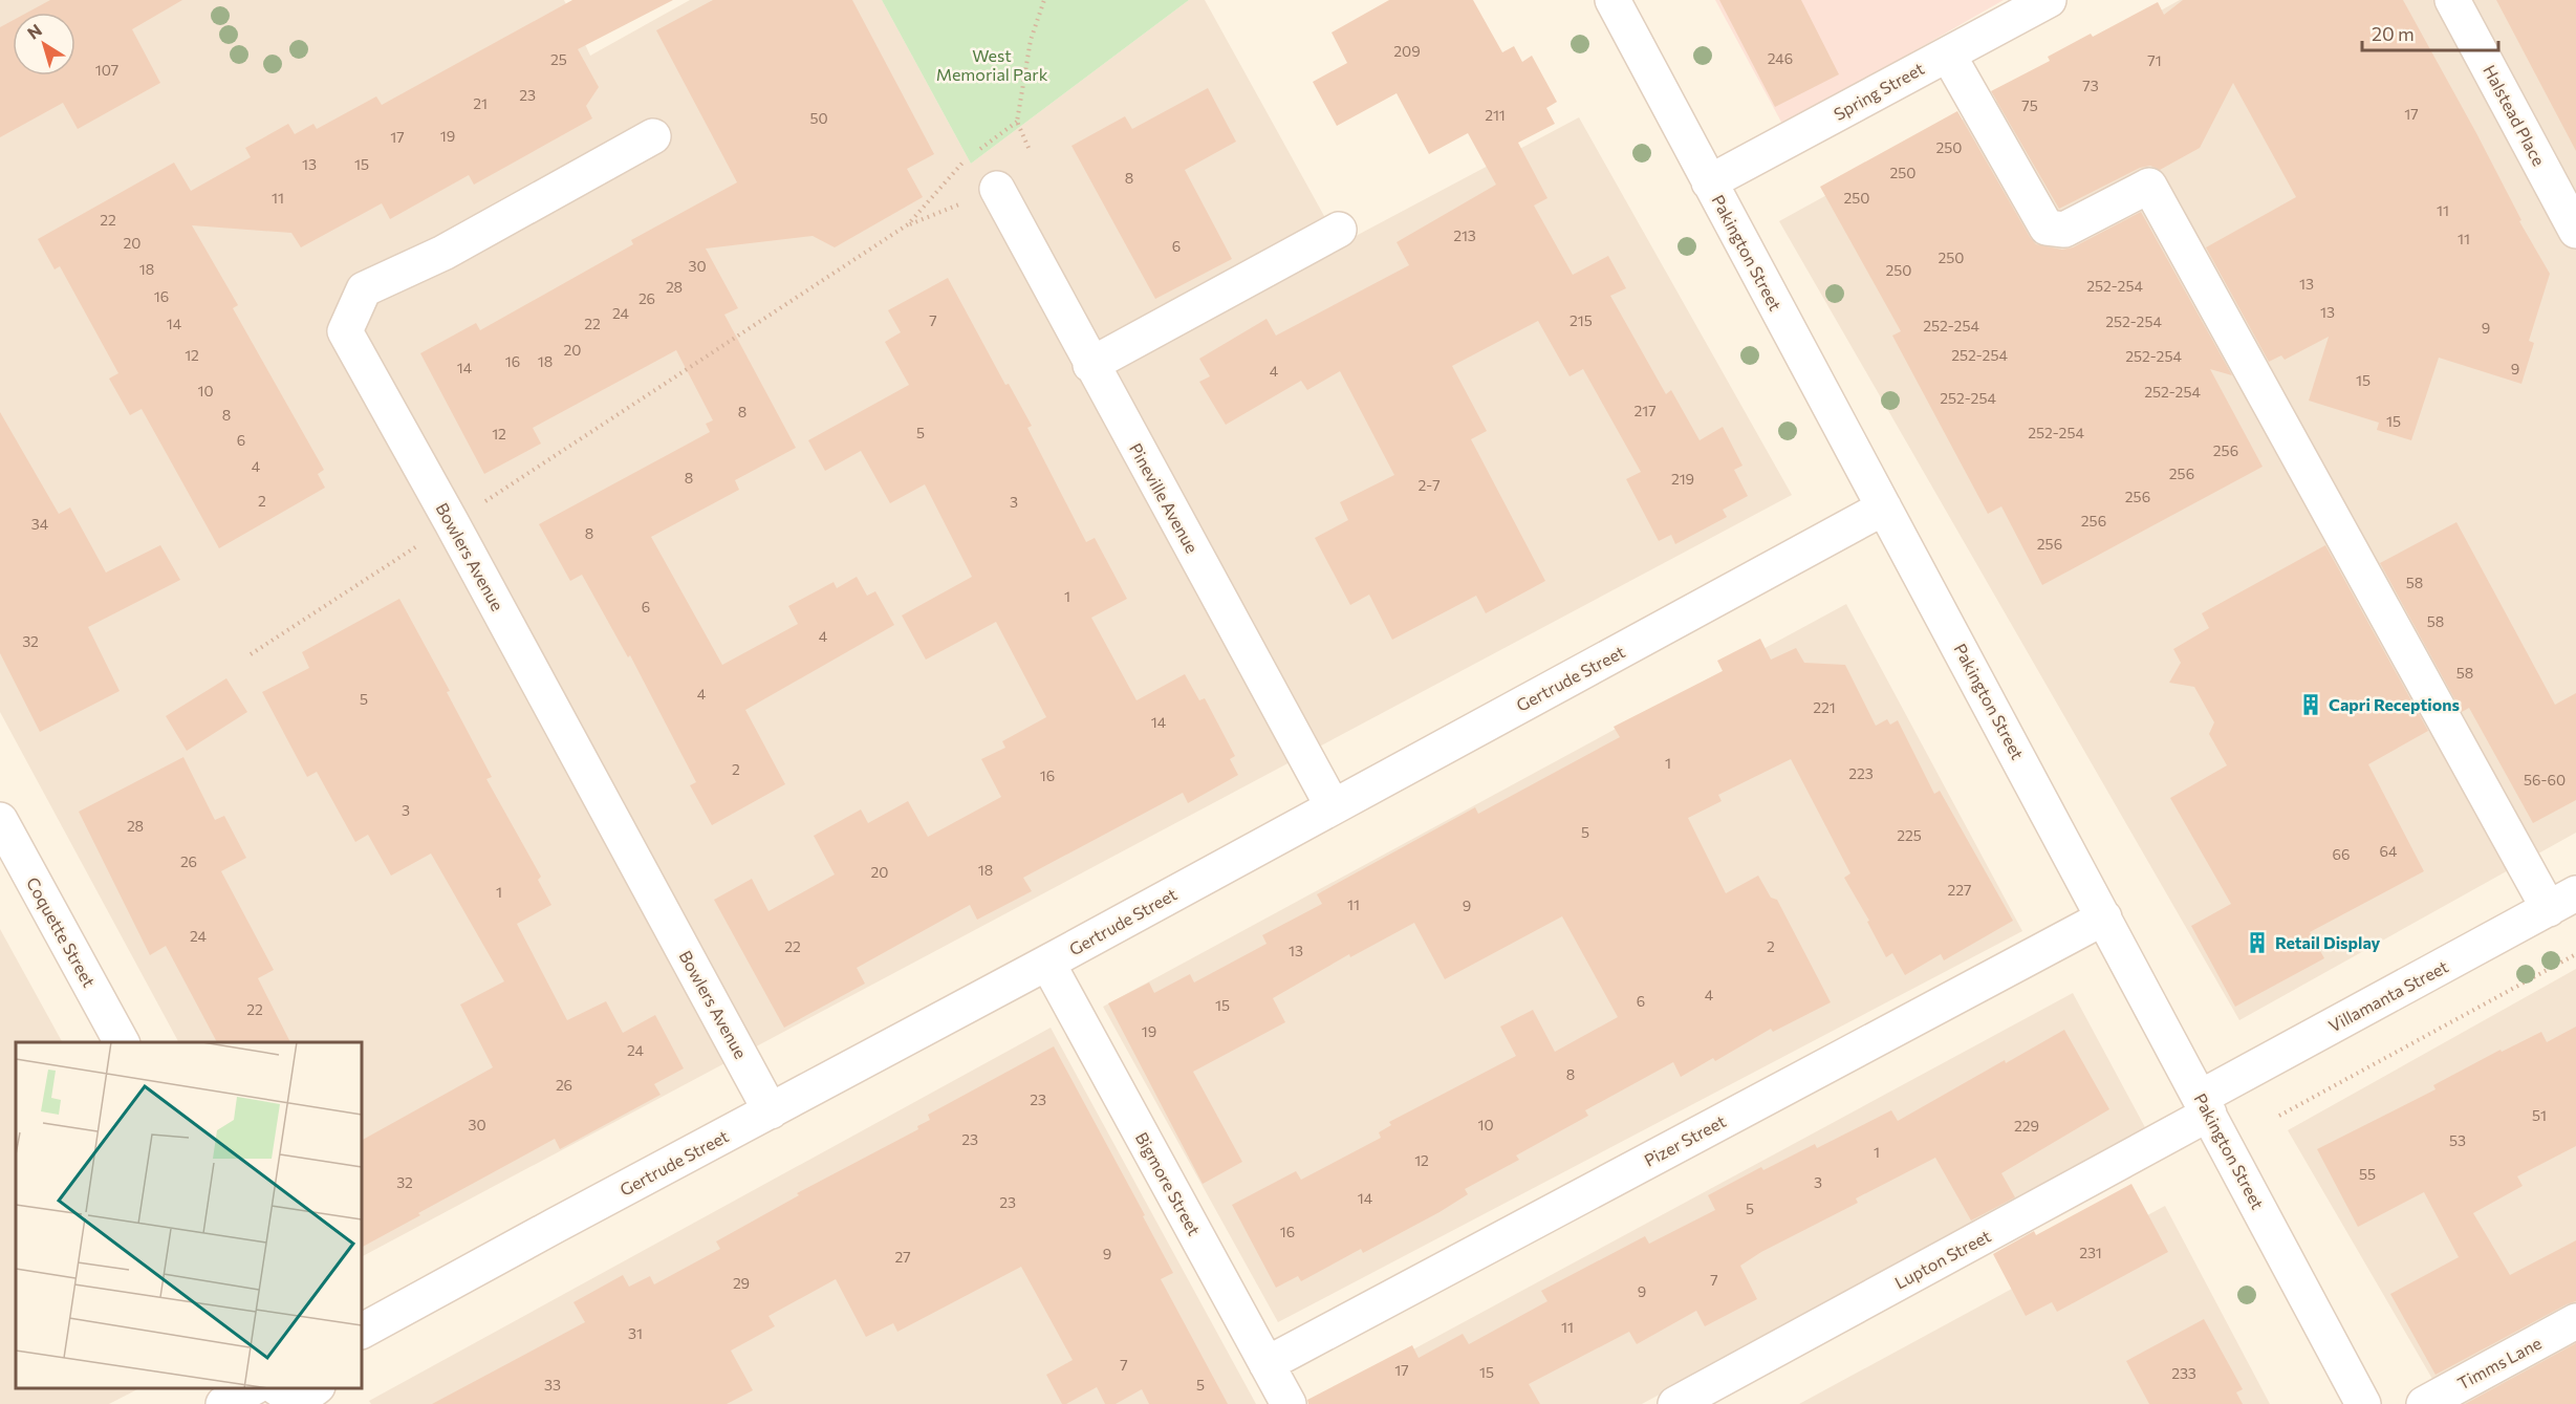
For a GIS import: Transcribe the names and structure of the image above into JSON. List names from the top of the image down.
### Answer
{
  "streets": {
    "street": [
      "Spring Street",
      "Halstead Place",
      "Pakington Street",
      "Pineville Avenue",
      "Bowlers Avenue",
      "Gertrude Street",
      "Coquette Street",
      "Villamanta Street",
      "Pizer Street",
      "Bigmore Street",
      "Lupton Street",
      "Timms Lane"
    ]
  },
  "crossings": [
    ["Spring Street", "Pakington Street"],
    ["Pakington Street", "Gertrude Street"],
    ["Pakington Street", "Villamanta Street"],
    ["Pakington Street", "Pizer Street"],
    ["Pakington Street", "Lupton Street"],
    ["Pineville Avenue", "Gertrude Street"],
    ["Bowlers Avenue", "Gertrude Street"],
    ["Gertrude Street", "Bigmore Street"],
    ["Villamanta Street", "Lupton Street"],
    ["Pizer Street", "Bigmore Street"]
  ],
  "parks": ["West Memorial Park"],
  "places": {
    "building": ["Capri Receptions", "Retail Display"]
  },
  "house_numbers": [
    "209",
    "246",
    "25",
    "71",
    "107",
    "73",
    "23",
    "21",
    "75",
    "17",
    "211",
    "50",
    "19",
    "17",
    "250",
    "13",
    "15",
    "250",
    "8",
    "11",
    "250",
    "11",
    "22",
    "213",
    "11",
    "20",
    "6",
    "250",
    "30",
    "18",
    "250",
    "13",
    "252-254",
    "28",
    "16",
    "26",
    "13",
    "24",
    "7",
    "215",
    "252-254",
    "14",
    "22",
    "252-254",
    "9",
    "20",
    "12",
    "252-254",
    "252-254",
    "16",
    "18",
    "14",
    "9",
    "4",
    "15",
    "10",
    "252-254",
    "252-254",
    "217",
    "8",
    "8",
    "15",
    "5",
    "252-254",
    "12",
    "6",
    "256",
    "4",
    "256",
    "8",
    "219",
    "2-7",
    "256",
    "2",
    "3",
    "256",
    "34",
    "8",
    "256",
    "58",
    "1",
    "6",
    "58",
    "4",
    "32",
    "58",
    "4",
    "5",
    "221",
    "14",
    "1",
    "2",
    "223",
    "16",
    "56-60",
    "3",
    "28",
    "5",
    "225",
    "64",
    "66",
    "26",
    "18",
    "20",
    "227",
    "1",
    "11",
    "9",
    "24",
    "22",
    "2",
    "13",
    "4",
    "6",
    "15",
    "22",
    "19",
    "24",
    "8",
    "26",
    "23",
    "51",
    "30",
    "10",
    "229",
    "23",
    "53",
    "1",
    "12",
    "55",
    "32",
    "3",
    "14",
    "23",
    "5",
    "16",
    "231",
    "9",
    "27",
    "7",
    "29",
    "9",
    "11",
    "31",
    "7",
    "17",
    "15",
    "233",
    "33",
    "5"
  ],
  "scale_bar": "20 m",
  "north": "top left"
}
